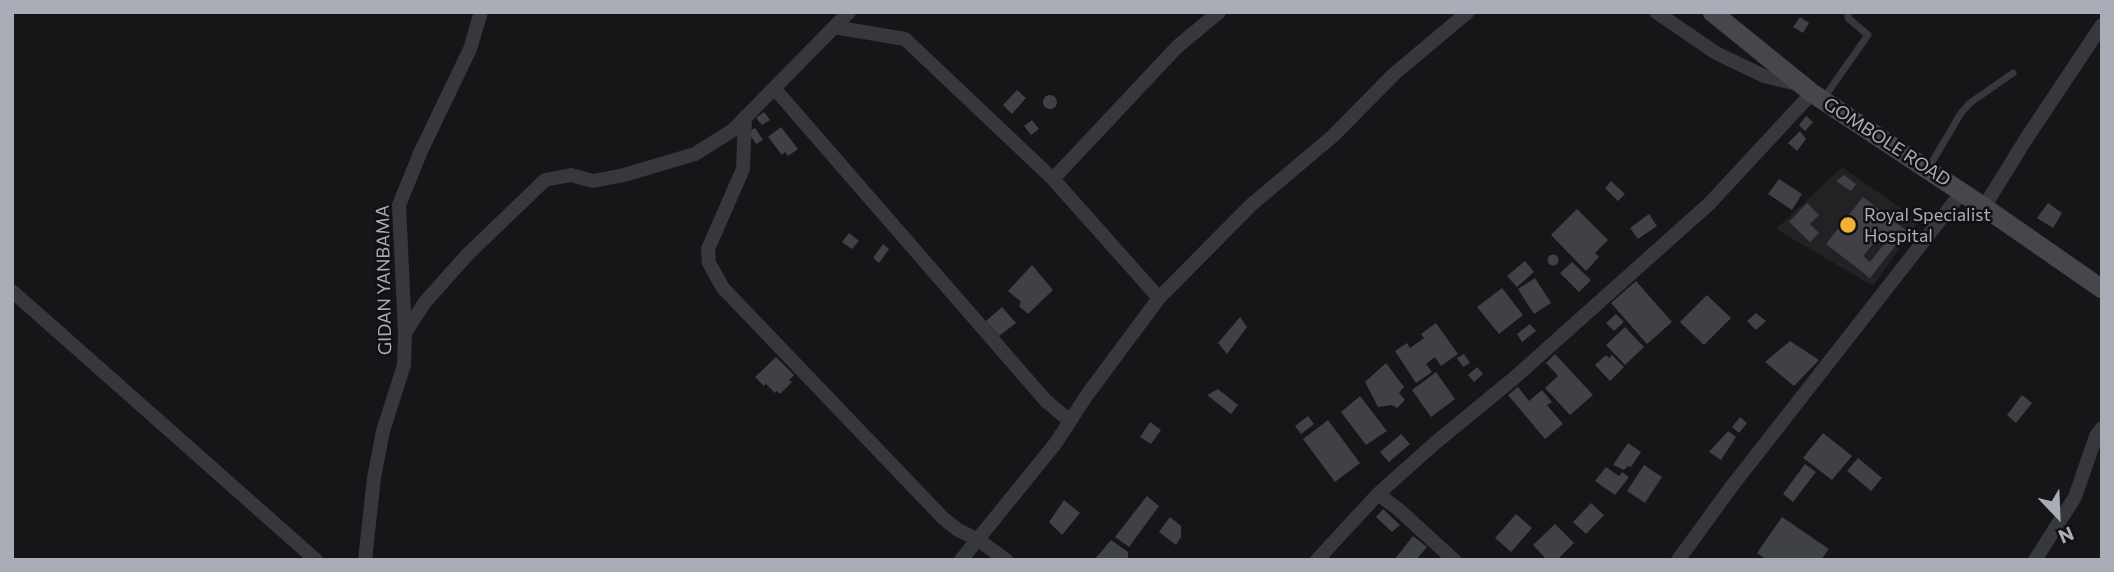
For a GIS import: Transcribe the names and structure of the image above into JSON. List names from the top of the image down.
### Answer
{
  "streets": {
    "street": ["GOMBOLE ROAD", "GIDAN YANBAMA"]
  },
  "places": ["Royal Specialist Hospital"],
  "north": "bottom right"
}
